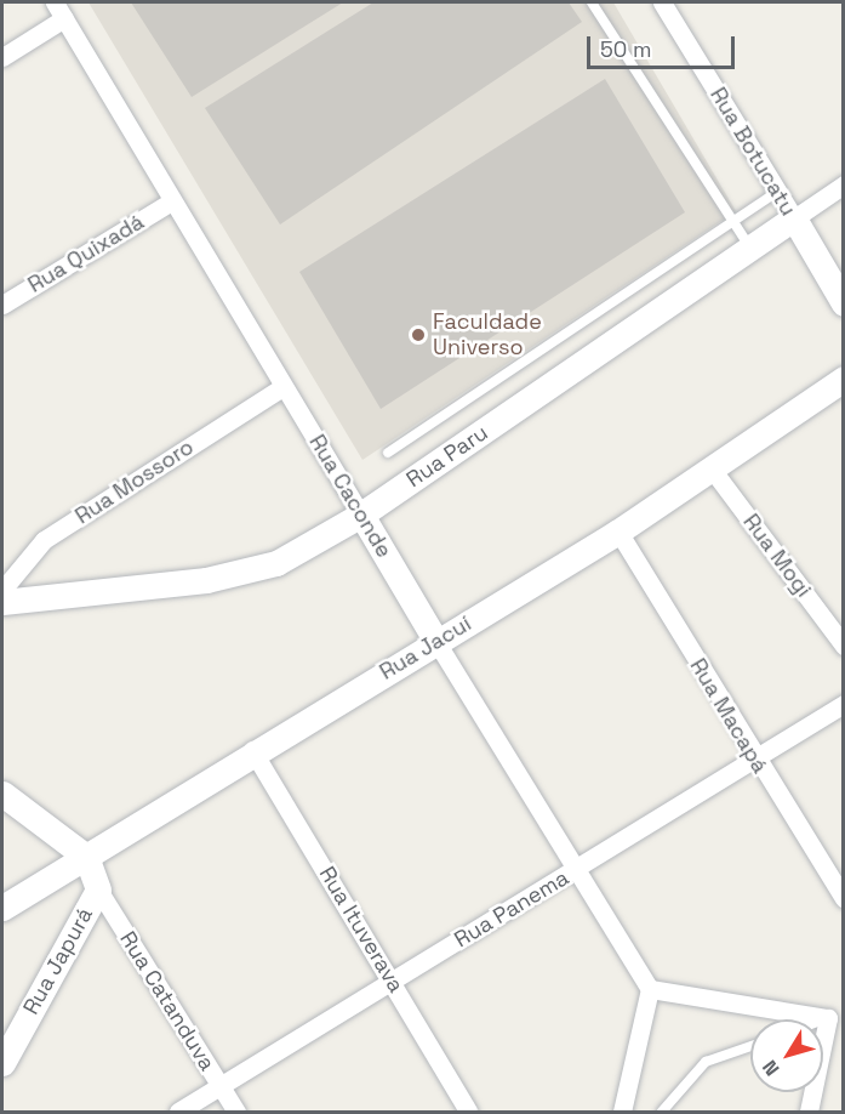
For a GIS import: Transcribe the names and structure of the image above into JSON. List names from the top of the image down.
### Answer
{
  "streets": {
    "street": [
      "Rua Botucatu",
      "Rua Quixadá",
      "Rua Paru",
      "Rua Mossoro",
      "Rua Caconde",
      "Rua Mogi",
      "Rua Jacuí",
      "Rua Macapá",
      "Rua Panema",
      "Rua Ituverava",
      "Rua Japurá",
      "Rua Catanduva"
    ]
  },
  "crossings": [
    ["Rua Botucatu", "Rua Paru"],
    ["Rua Quixadá", "Rua Caconde"],
    ["Rua Paru", "Rua Caconde"],
    ["Rua Mossoro", "Rua Caconde"],
    ["Rua Caconde", "Rua Jacuí"],
    ["Rua Caconde", "Rua Panema"],
    ["Rua Mogi", "Rua Jacuí"],
    ["Rua Jacuí", "Rua Macapá"],
    ["Rua Jacuí", "Rua Ituverava"],
    ["Rua Jacuí", "Rua Japurá"],
    ["Rua Macapá", "Rua Panema"],
    ["Rua Panema", "Rua Ituverava"],
    ["Rua Panema", "Rua Catanduva"],
    ["Rua Japurá", "Rua Catanduva"]
  ],
  "places": ["Faculdade Universo"],
  "scale_bar": "50 m",
  "north": "bottom left"
}
